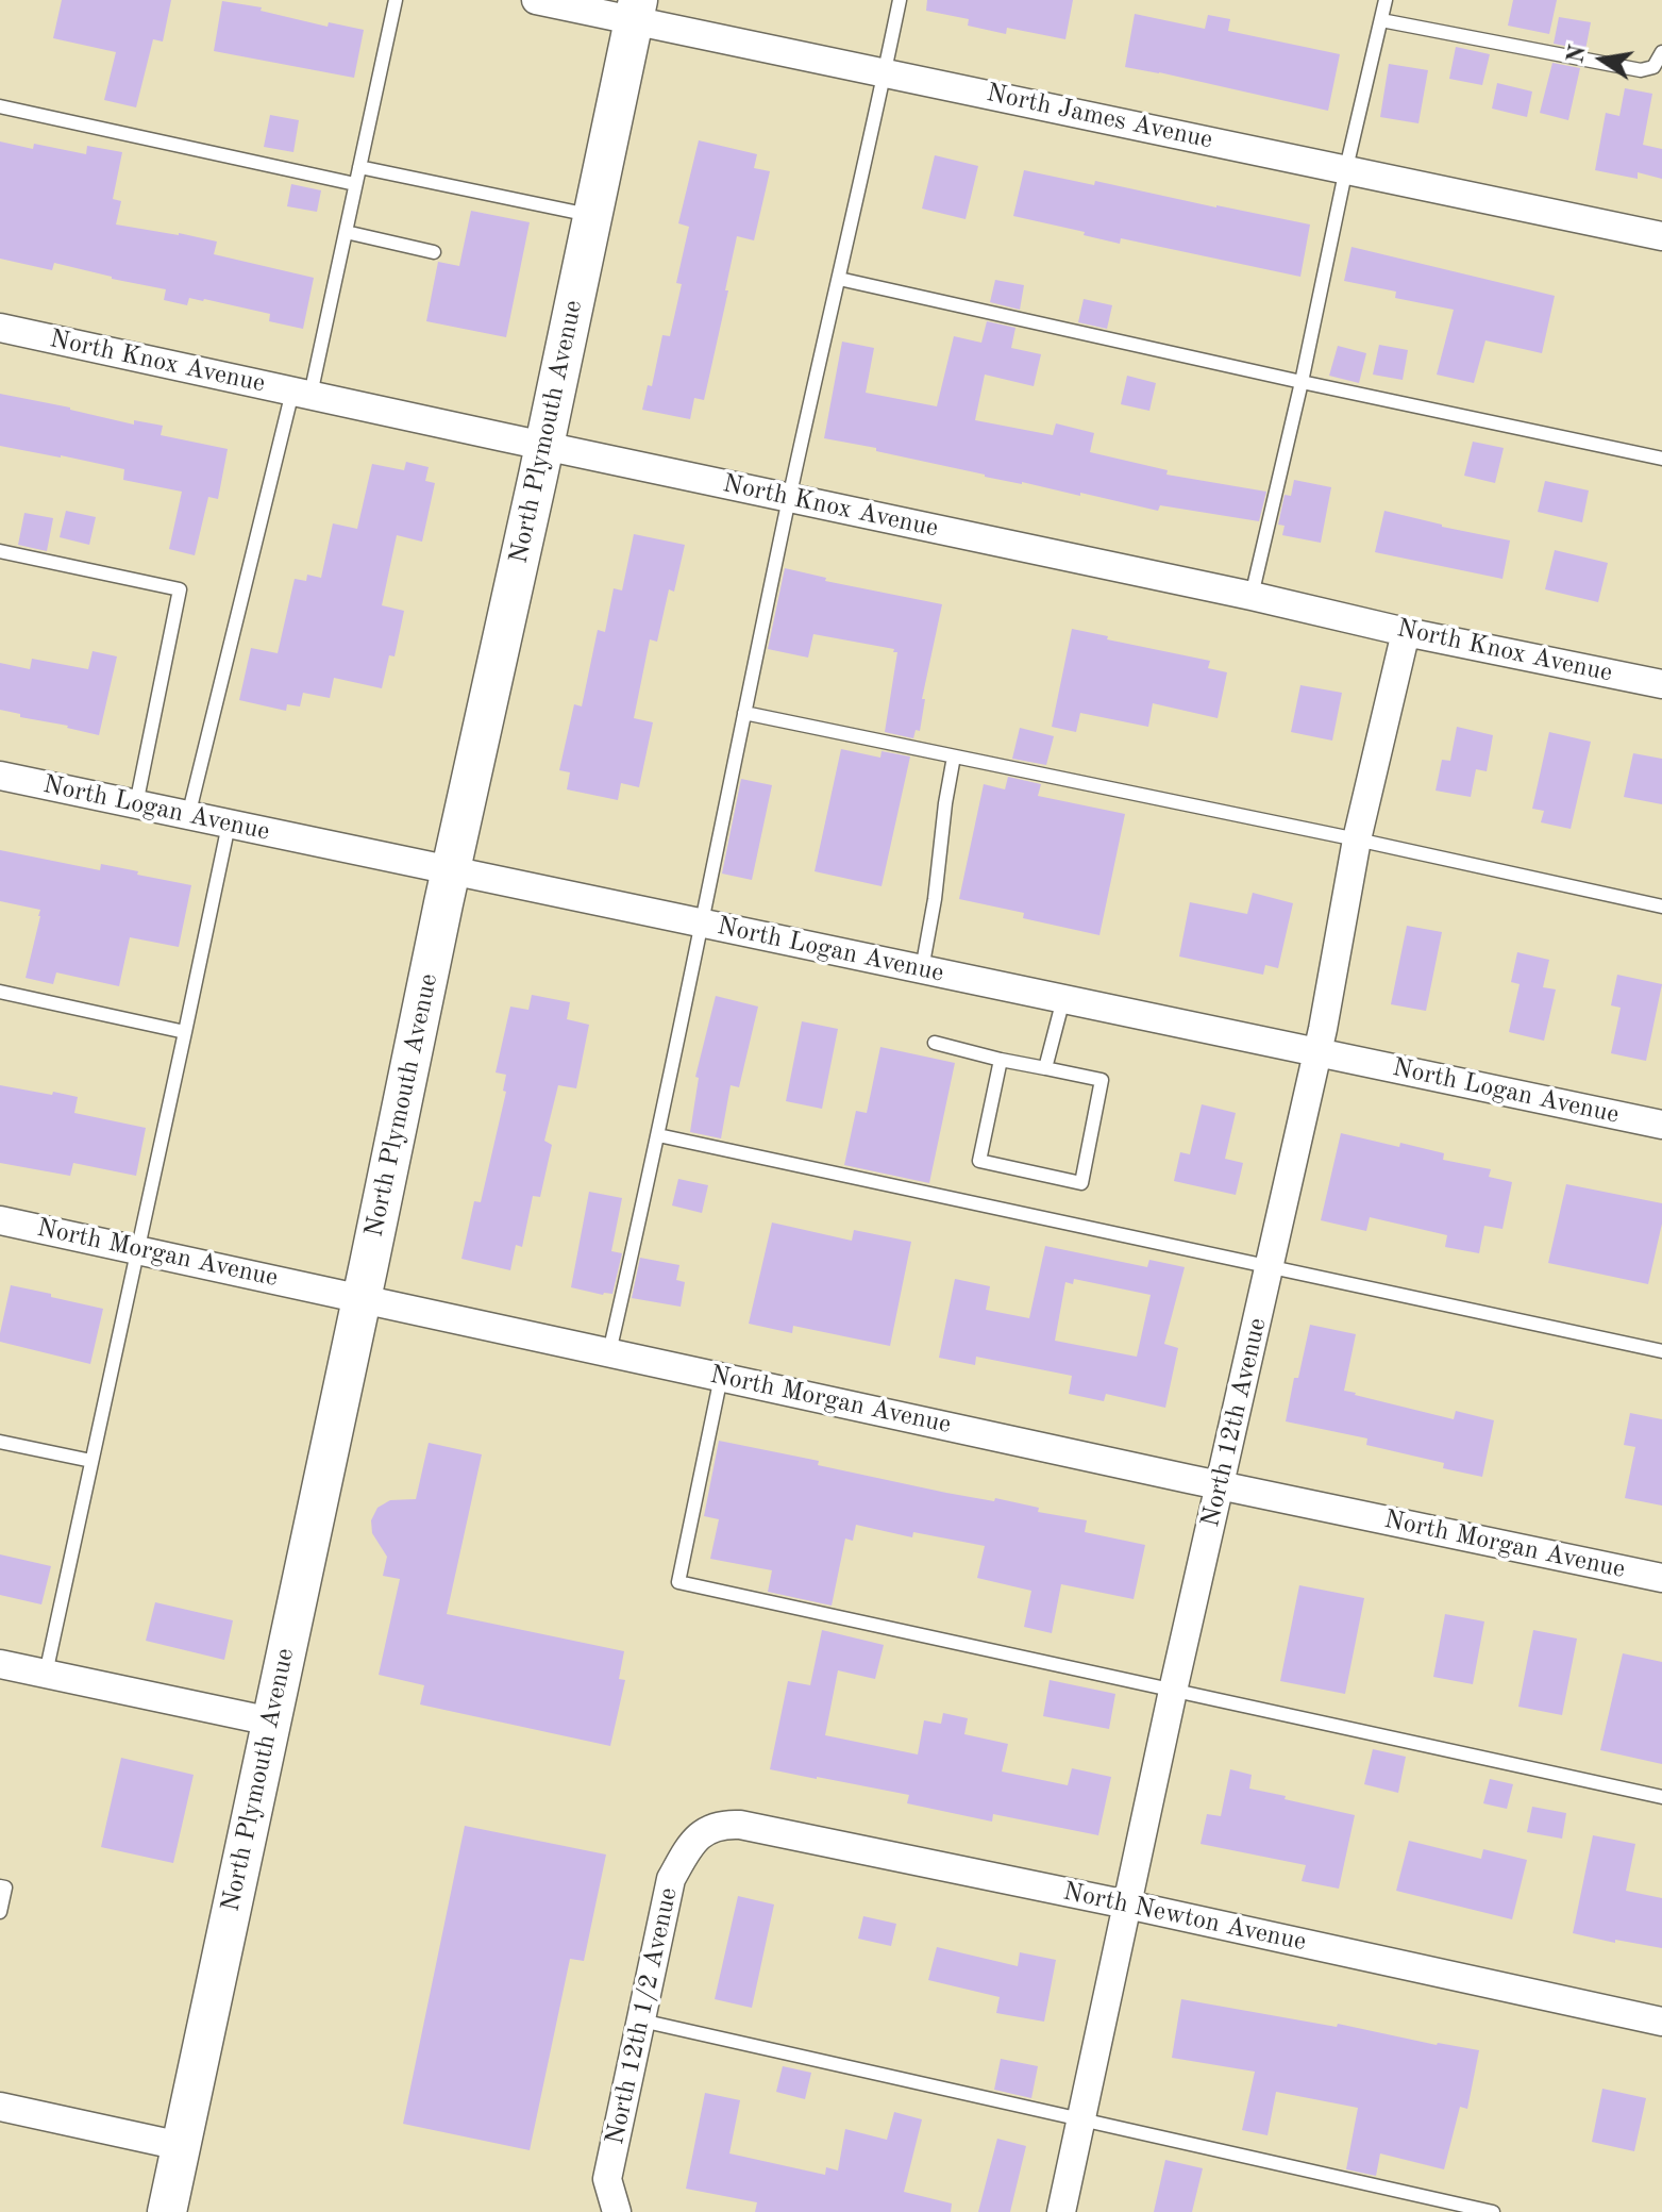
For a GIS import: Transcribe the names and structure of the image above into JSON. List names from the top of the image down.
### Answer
{
  "streets": {
    "main road": ["North Plymouth Avenue"],
    "street": [
      "North James Avenue",
      "North Knox Avenue",
      "North Logan Avenue",
      "North Morgan Avenue",
      "North 12th Avenue",
      "North Newton Avenue",
      "North 12th 1/2 Avenue"
    ]
  },
  "crossings": [
    ["North James Avenue", "North Plymouth Avenue"],
    ["North Knox Avenue", "North Plymouth Avenue"],
    ["North Knox Avenue", "North 12th Avenue"],
    ["North Plymouth Avenue", "North Logan Avenue"],
    ["North Plymouth Avenue", "North Morgan Avenue"],
    ["North Logan Avenue", "North 12th Avenue"],
    ["North Morgan Avenue", "North 12th Avenue"],
    ["North 12th Avenue", "North Newton Avenue"],
    ["North Newton Avenue", "North 12th 1/2 Avenue"]
  ],
  "north": "left"
}
